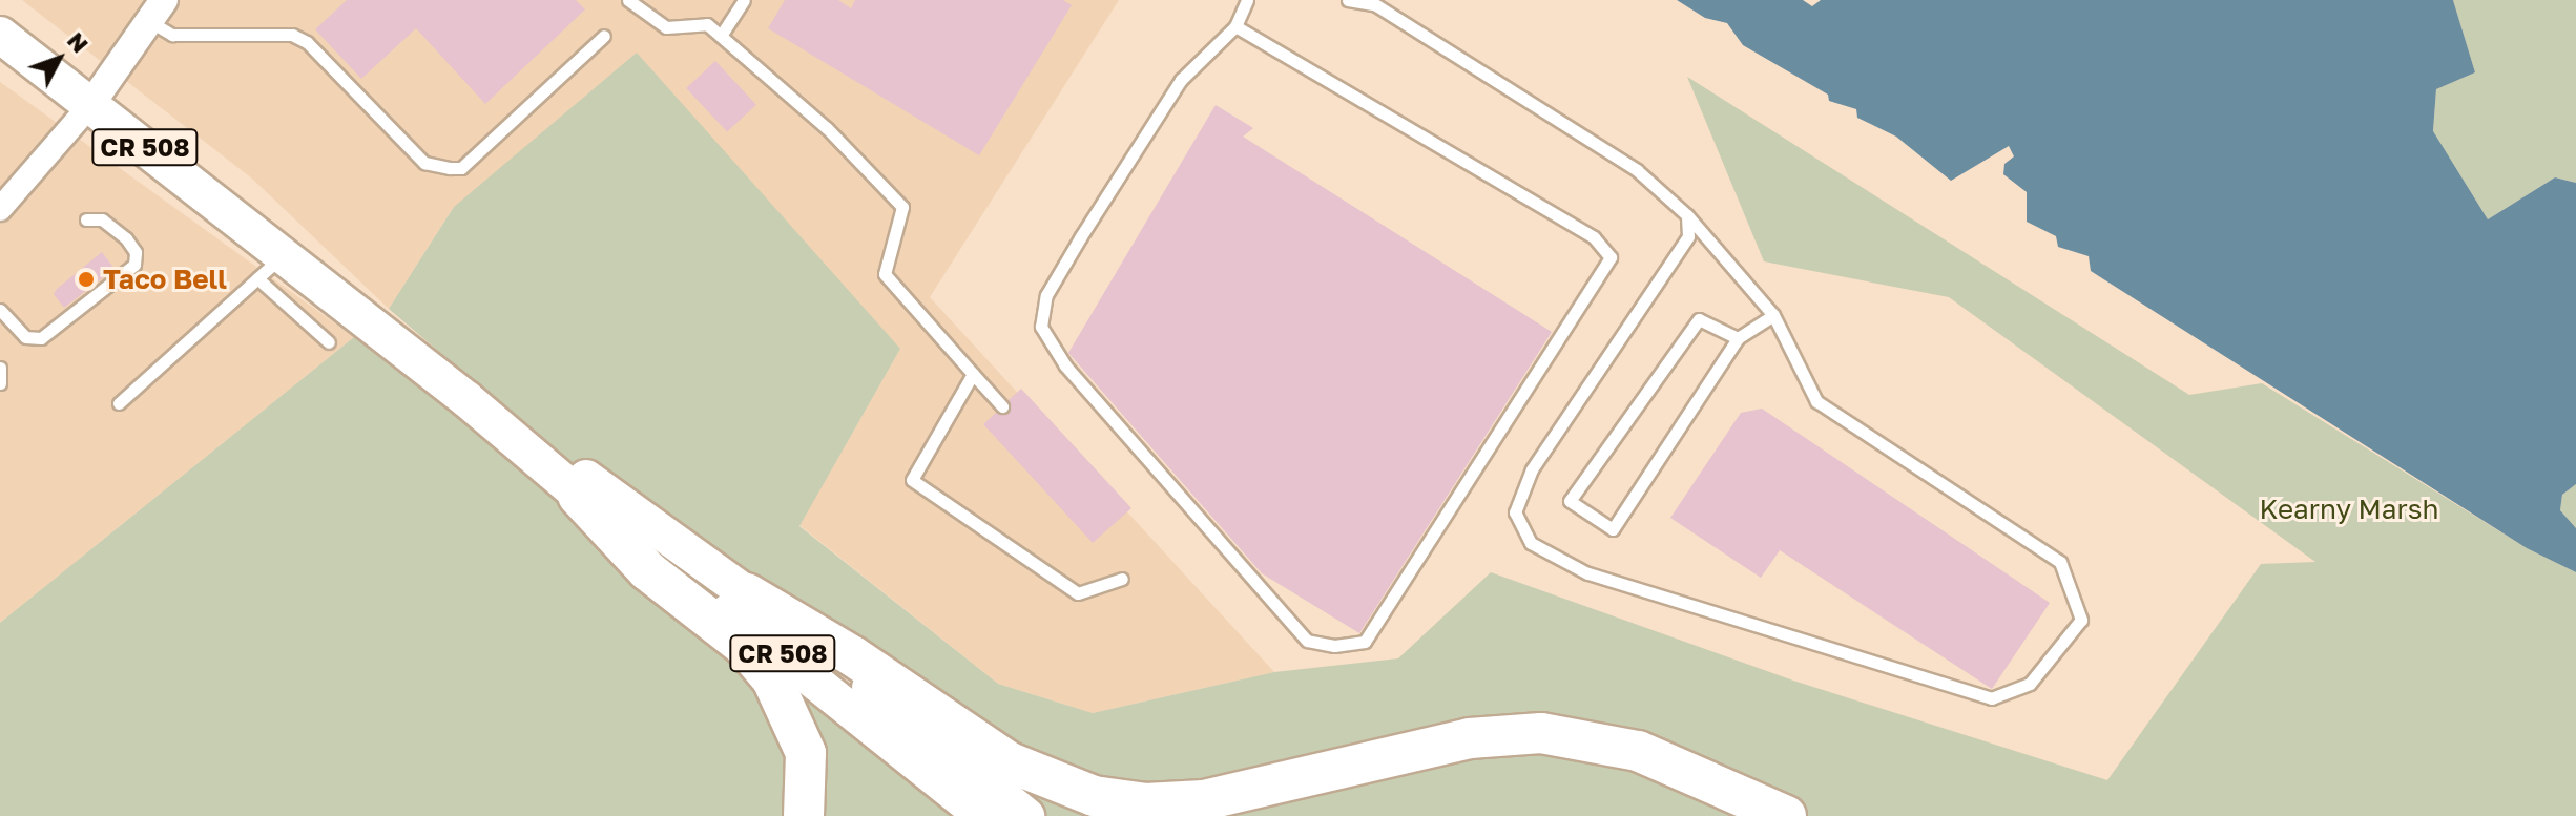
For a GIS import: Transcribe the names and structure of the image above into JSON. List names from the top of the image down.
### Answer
{
  "streets": {
    "main road": ["CR 508"]
  },
  "parks": ["Kearny Marsh"],
  "places": ["Taco Bell"],
  "north": "top right"
}
